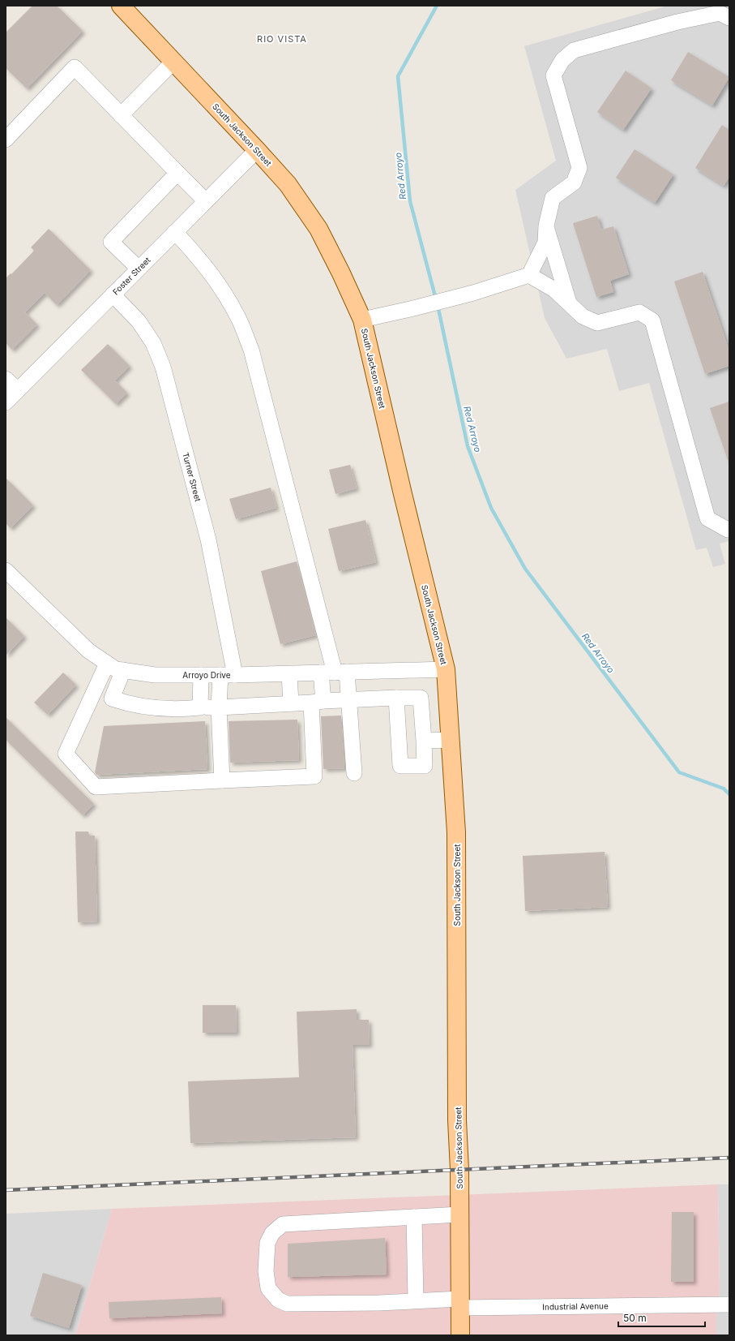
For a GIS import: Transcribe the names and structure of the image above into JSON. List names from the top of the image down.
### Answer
{
  "streets": {
    "main road": ["South Jackson Street"],
    "street": [
      "Foster Street",
      "Turner Street",
      "Arroyo Drive",
      "Industrial Avenue"
    ]
  },
  "crossings": [
    ["South Jackson Street", "Foster Street"],
    ["South Jackson Street", "Arroyo Drive"],
    ["South Jackson Street", "Industrial Avenue"],
    ["Foster Street", "Turner Street"],
    ["Turner Street", "Arroyo Drive"]
  ],
  "districts": ["RIO VISTA"],
  "water": ["Red Arroyo"],
  "scale_bar": "50 m"
}
